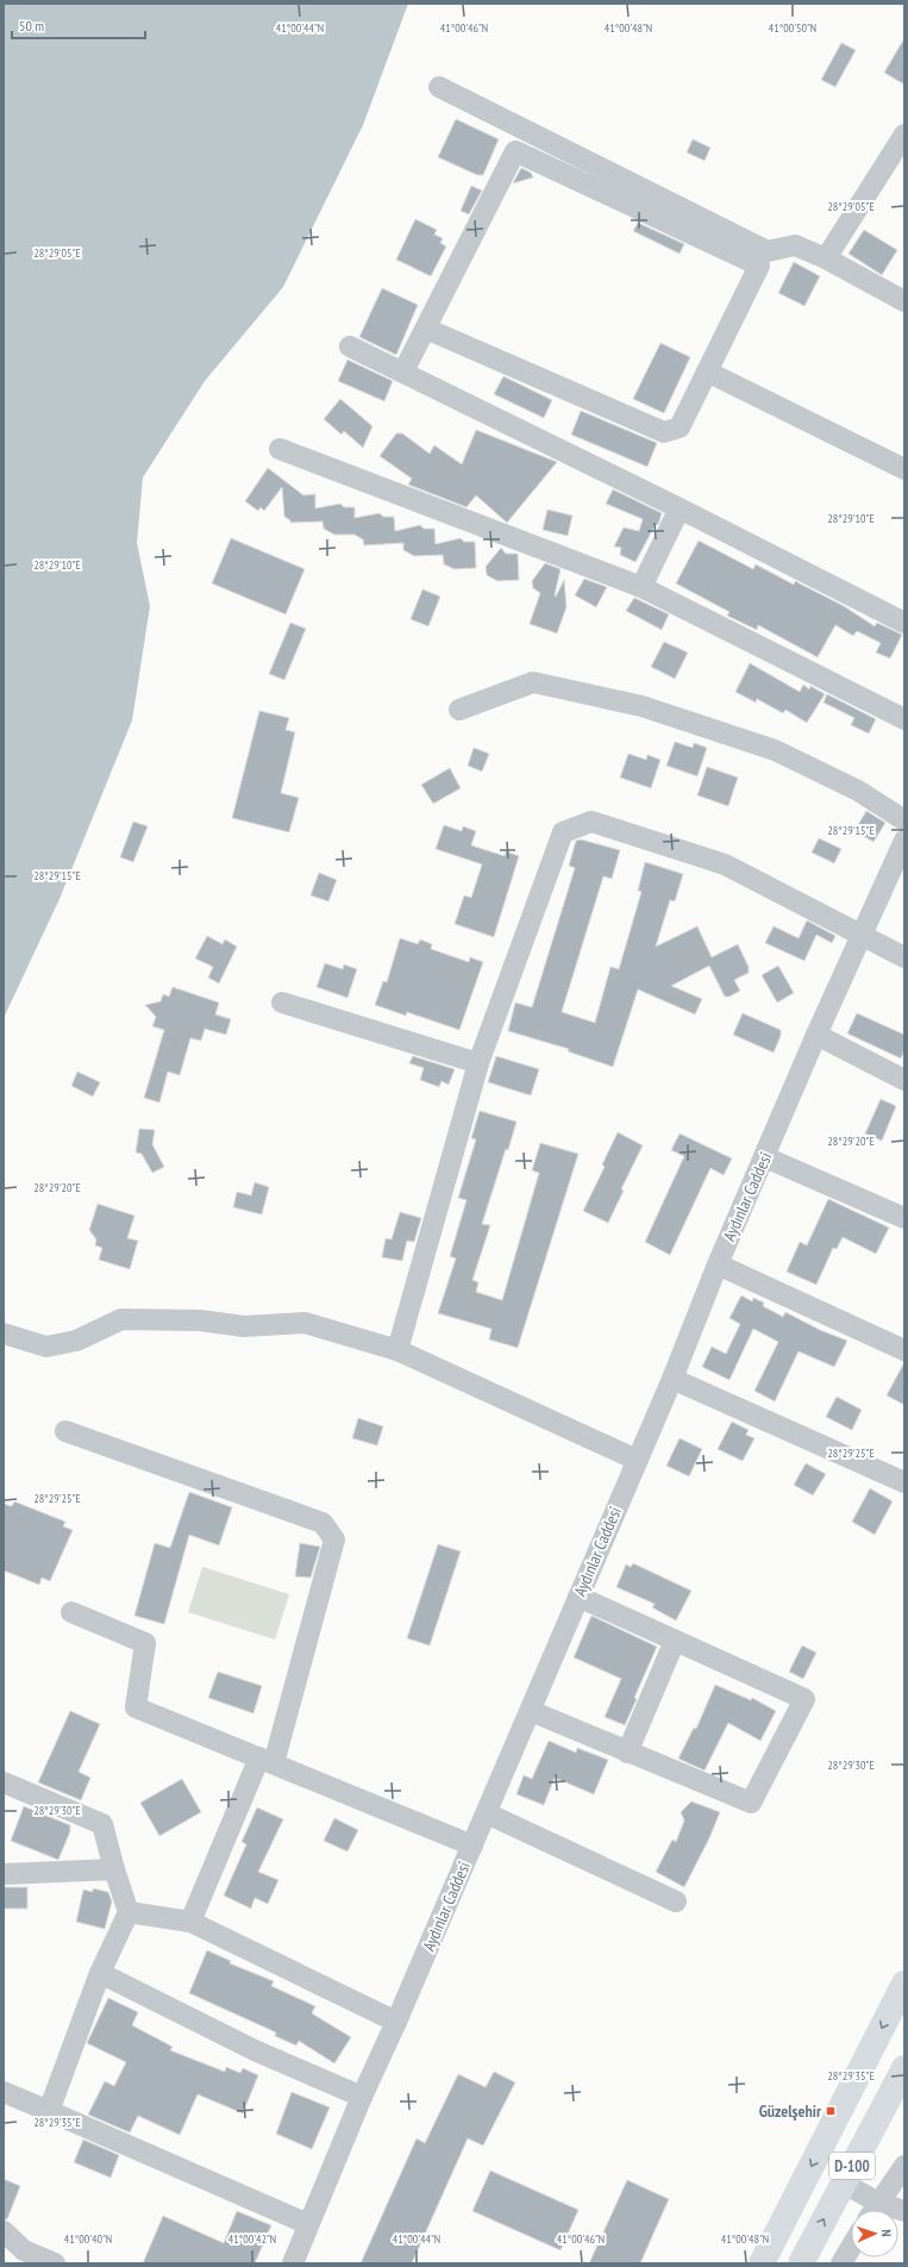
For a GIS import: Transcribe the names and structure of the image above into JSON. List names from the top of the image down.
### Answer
{
  "streets": {
    "highway": ["D-100"],
    "street": ["Aydınlar Caddesi"]
  },
  "places": {
    "transit": ["Güzelşehir"]
  },
  "scale_bar": "50 m",
  "north": "right",
  "coordinates": [
    "41°00'44\"N",
    "41°00'46\"N",
    "41°00'48\"N",
    "41°00'50\"N",
    "28°29'05\"E",
    "28°29'10\"E",
    "28°29'15\"E",
    "28°29'20\"E",
    "28°29'25\"E",
    "28°29'30\"E",
    "28°29'35\"E",
    "41°00'40\"N",
    "41°00'42\"N"
  ]
}
